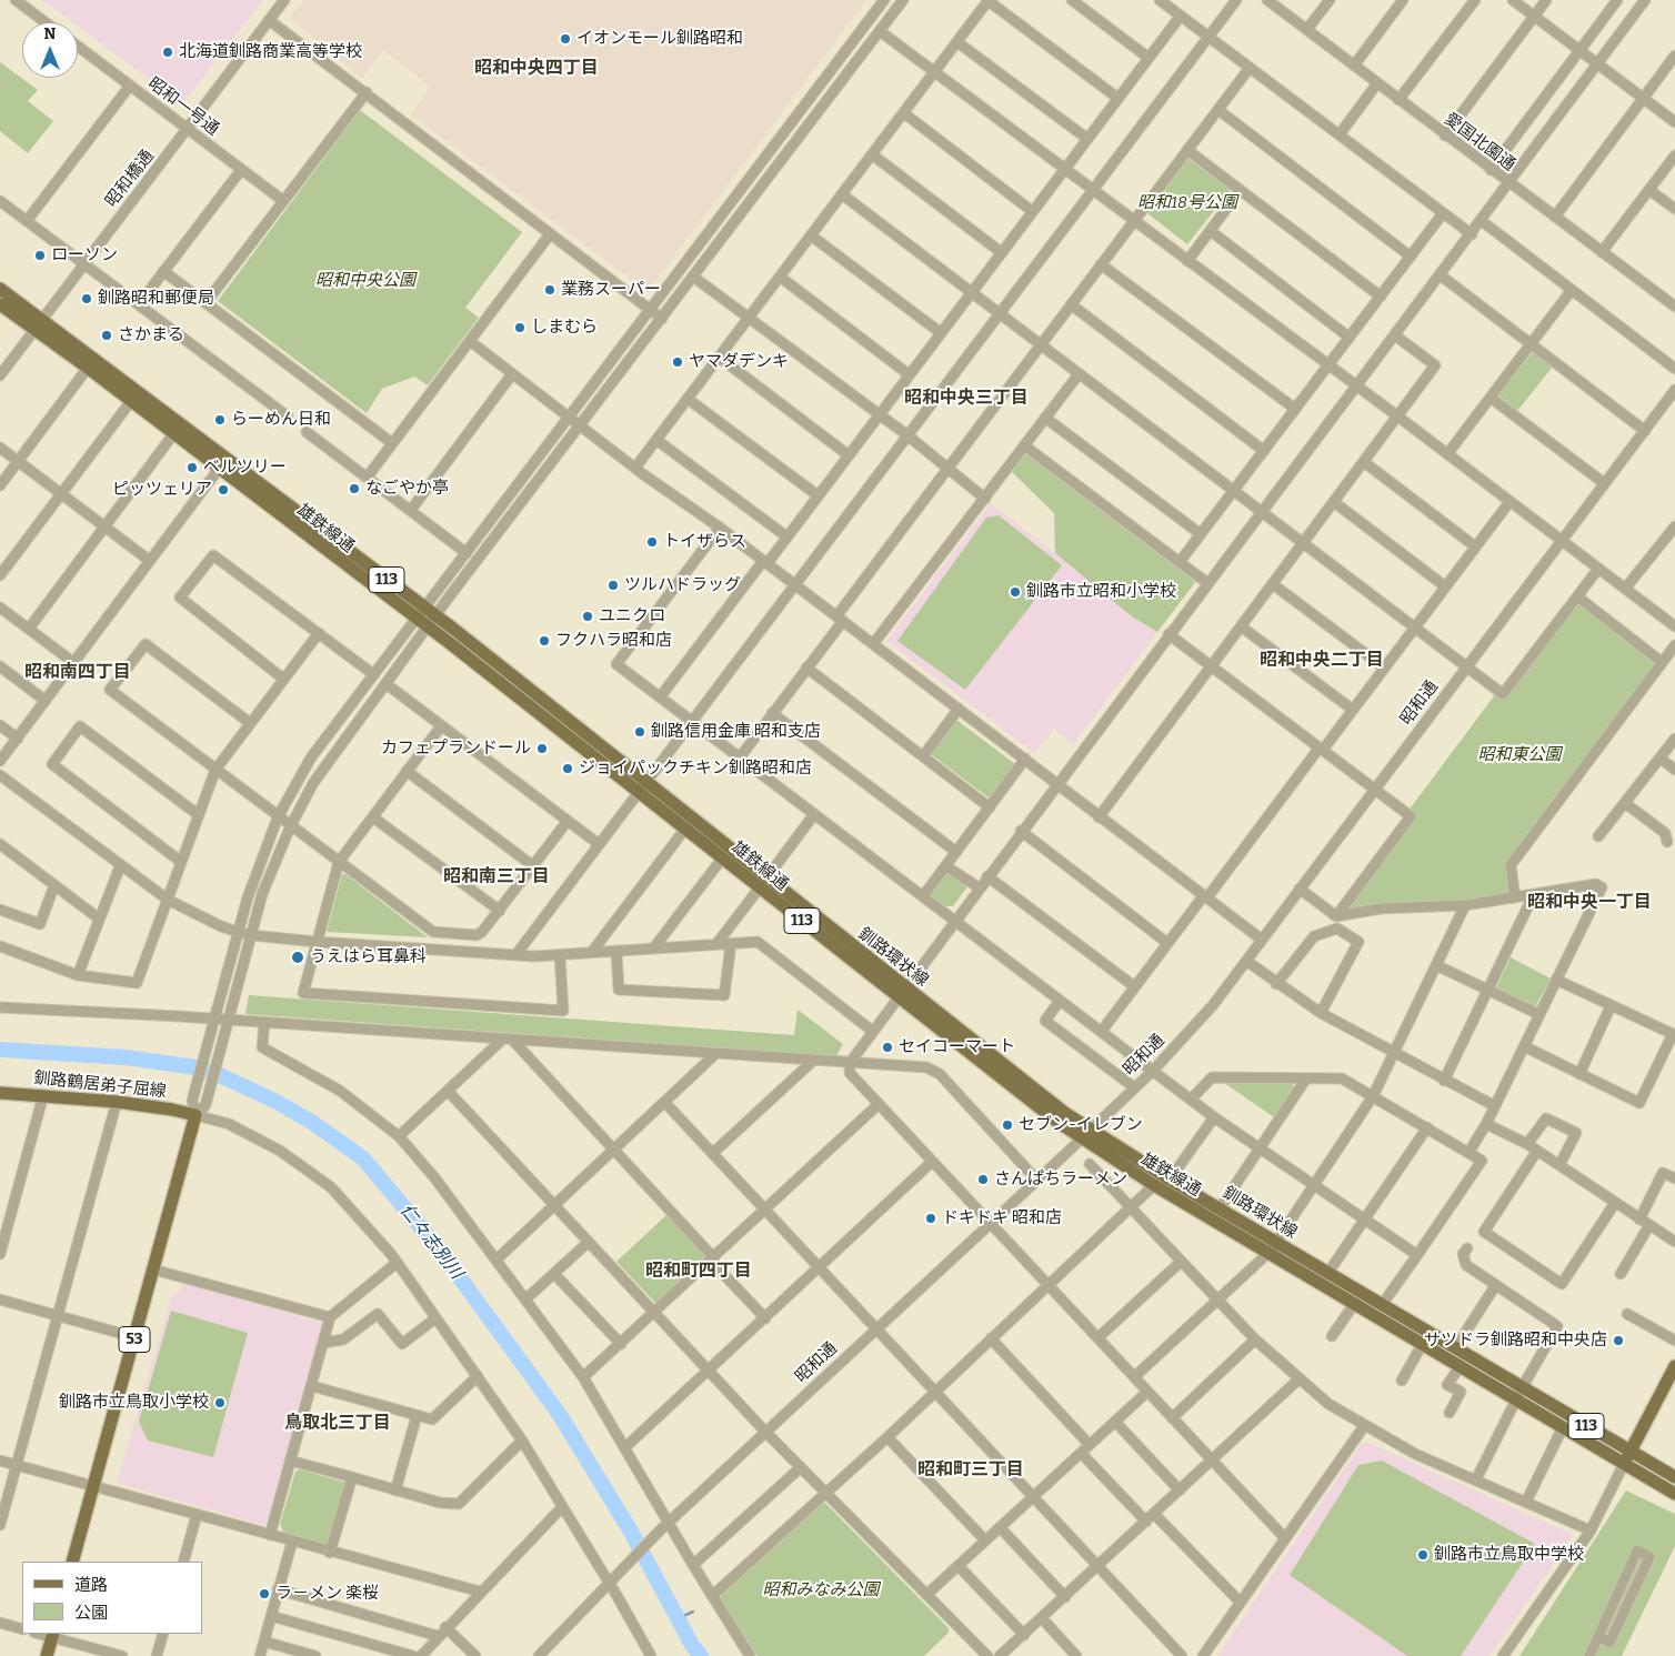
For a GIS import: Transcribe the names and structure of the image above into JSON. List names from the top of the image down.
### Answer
{
  "streets": {
    "main road": [
      "雄鉄線通",
      "113",
      "釧路環状線",
      "釧路鶴居弟子屈線",
      "53"
    ],
    "street": [
      "昭和一号通",
      "愛国北園通",
      "昭和橋通",
      "昭和通"
    ]
  },
  "crossings": [
    ["昭和一号通", "昭和橋通"],
    ["昭和橋通", "雄鉄線通"],
    ["雄鉄線通", "昭和通"],
    ["雄鉄線通", "釧路環状線"],
    ["昭和通", "釧路環状線"],
    ["釧路鶴居弟子屈線", "53"]
  ],
  "districts": [
    "昭和中央四丁目",
    "昭和中央三丁目",
    "昭和中央二丁目",
    "昭和南四丁目",
    "昭和南三丁目",
    "昭和中央一丁目",
    "昭和町四丁目",
    "鳥取北三丁目",
    "昭和町三丁目"
  ],
  "water": ["仁々志別川"],
  "parks": [
    "昭和18号公園",
    "昭和中央公園",
    "昭和東公園",
    "昭和みなみ公園"
  ],
  "places": [
    "イオンモール釧路昭和",
    "北海道釧路商業高等学校",
    "ローソン",
    "業務スーパー",
    "釧路昭和郵便局",
    "しまむら",
    "さかまる",
    "ヤマダデンキ",
    "らーめん日和",
    "ベルツリー",
    "なごやか亭",
    "ピッツェリア",
    "トイザらス",
    "ツルハドラッグ",
    "釧路市立昭和小学校",
    "ユニクロ",
    "フクハラ昭和店",
    "釧路信用金庫 昭和支店",
    "カフェプランドール",
    "ジョイパックチキン釧路昭和店",
    "うえはら耳鼻科",
    "セイコーマート",
    "セブン-イレブン",
    "さんぱちラーメン",
    "ドキドキ 昭和店",
    "サツドラ釧路昭和中央店",
    "釧路市立鳥取小学校",
    "釧路市立鳥取中学校",
    "ラ－メン 楽桜"
  ],
  "legend": ["道路", "公園"],
  "north": "top"
}
